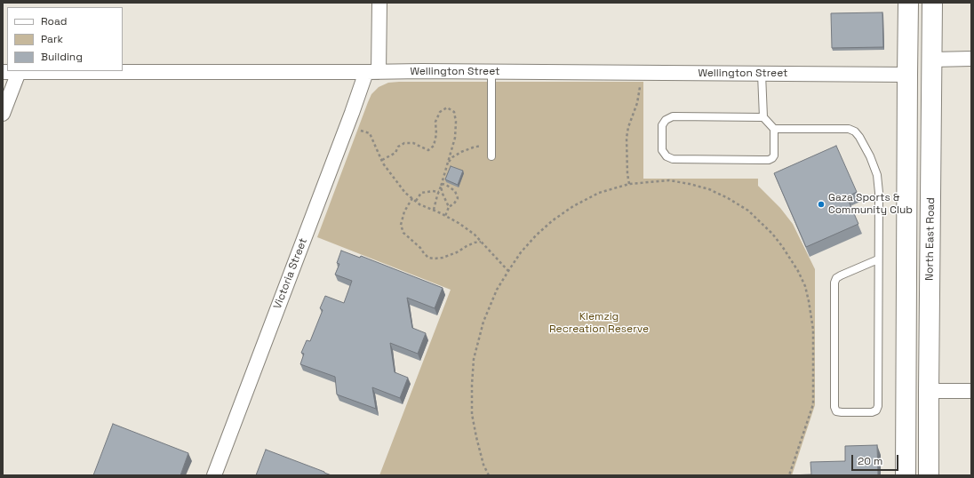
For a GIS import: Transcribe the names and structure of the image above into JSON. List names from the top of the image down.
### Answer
{
  "streets": {
    "highway": ["North East Road"],
    "street": ["Wellington Street", "Victoria Street"]
  },
  "crossings": [
    ["Wellington Street", "Victoria Street"]
  ],
  "parks": ["Klemzig Recreation Reserve"],
  "places": ["Gaza Sports & Community Club"],
  "legend": ["Road", "Park", "Building"],
  "scale_bar": "20 m"
}
